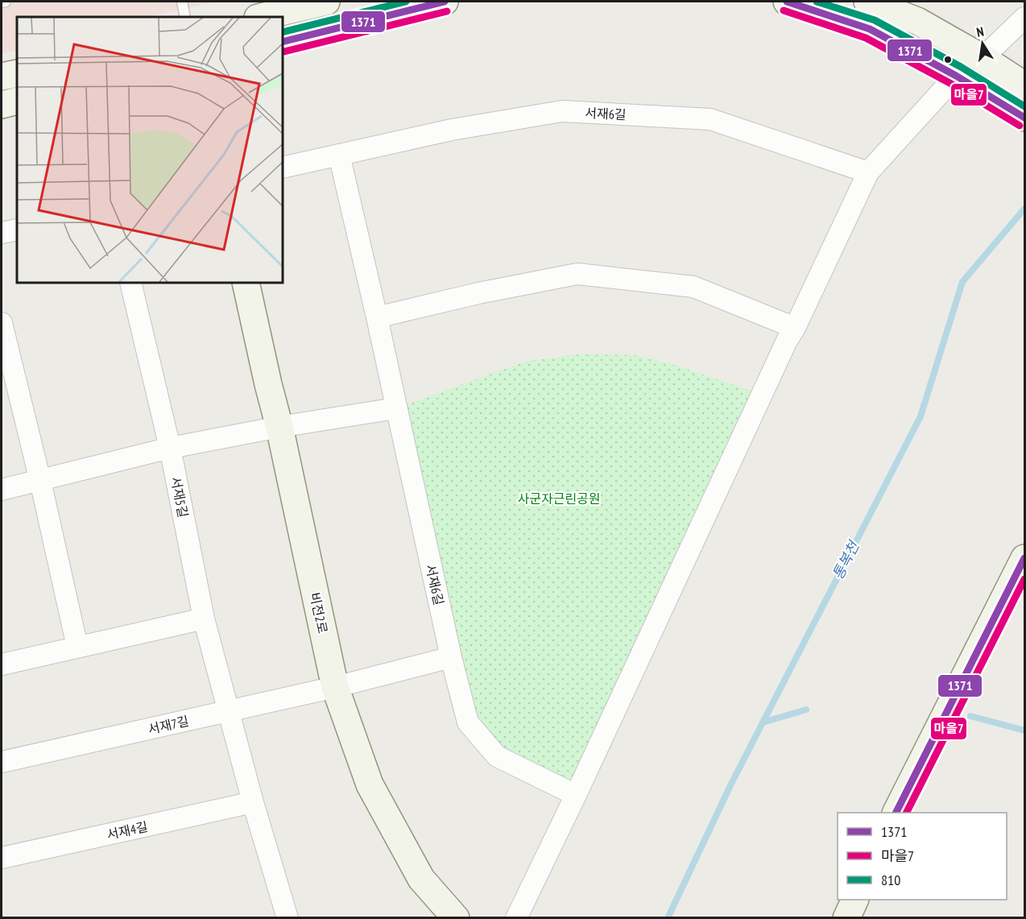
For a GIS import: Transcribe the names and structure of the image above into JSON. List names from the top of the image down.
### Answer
{
  "streets": {
    "street": [
      "서재6길",
      "서재5길",
      "비전2로",
      "서재7길",
      "서재4길"
    ]
  },
  "crossings": [
    ["서재6길", "서재7길"],
    ["서재5길", "서재7길"],
    ["서재5길", "서재4길"],
    ["비전2로", "서재7길"]
  ],
  "water": ["통복천"],
  "parks": ["사군자근린공원"],
  "lines": ["transit line 1371", "transit line 810", "transit line 마을7"],
  "legend": ["1371", "마을7", "810"],
  "north": "top"
}
